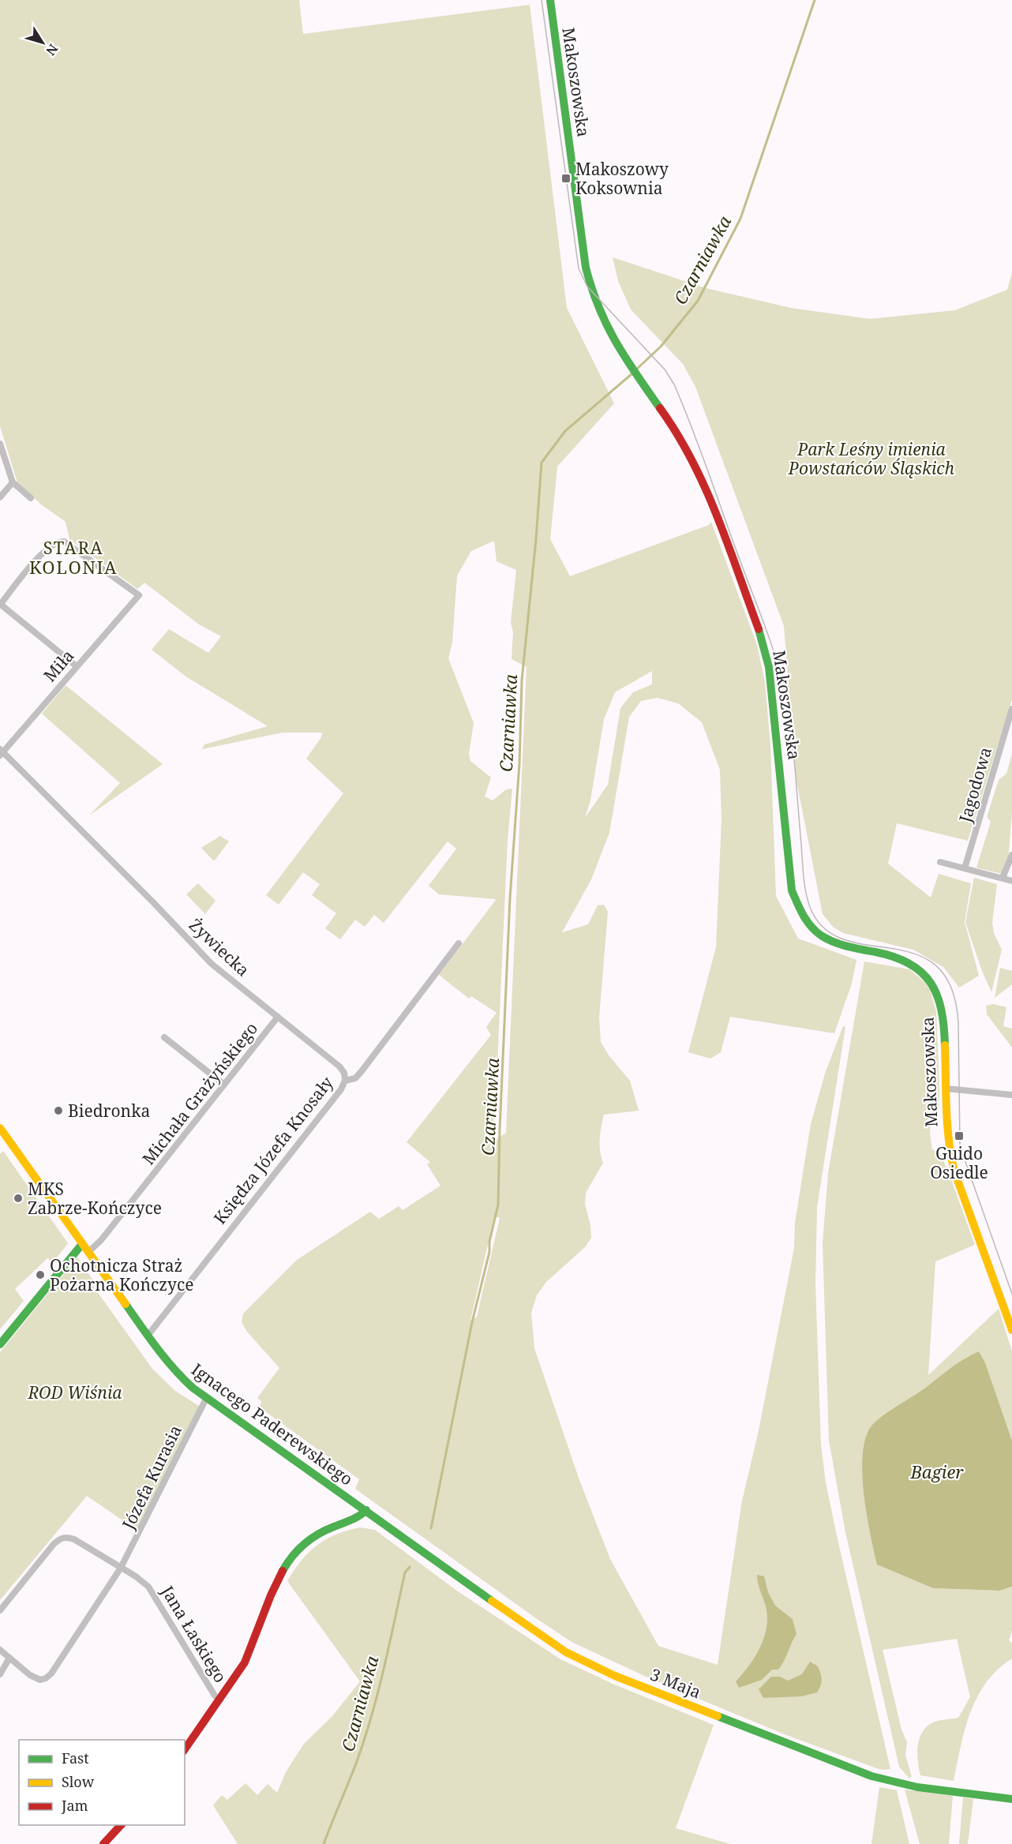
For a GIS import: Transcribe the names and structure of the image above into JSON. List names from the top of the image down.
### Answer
{
  "streets": {
    "main road": ["Makoszowska", "Ignacego Paderewskiego", "3 Maja"],
    "street": [
      "Miła",
      "Jagodowa",
      "Żywiecka",
      "Michała Grażyńskiego",
      "Księdza Józefa Knosały",
      "Józefa Kurasia",
      "Jana Łaskiego"
    ]
  },
  "crossings": [
    ["Miła", "Żywiecka"],
    ["Żywiecka", "Michała Grażyńskiego"],
    ["Żywiecka", "Księdza Józefa Knosały"],
    ["Michała Grażyńskiego", "Ignacego Paderewskiego"],
    ["Księdza Józefa Knosały", "Ignacego Paderewskiego"],
    ["Ignacego Paderewskiego", "Józefa Kurasia"],
    ["Ignacego Paderewskiego", "3 Maja"],
    ["Józefa Kurasia", "Jana Łaskiego"]
  ],
  "districts": ["STARA KOLONIA"],
  "water": ["Czarniawka", "Bagier"],
  "parks": ["Park Leśny imienia Powstańców Śląskich", "ROD Wiśnia"],
  "places": {
    "transit": ["Makoszowy Koksownia", "Guido Osiedle"],
    "other": ["Biedronka", "MKS Zabrze-Kończyce", "Ochotnicza Straż Pożarna Kończyce"]
  },
  "legend": ["Fast", "Slow", "Jam"],
  "north": "bottom right"
}
